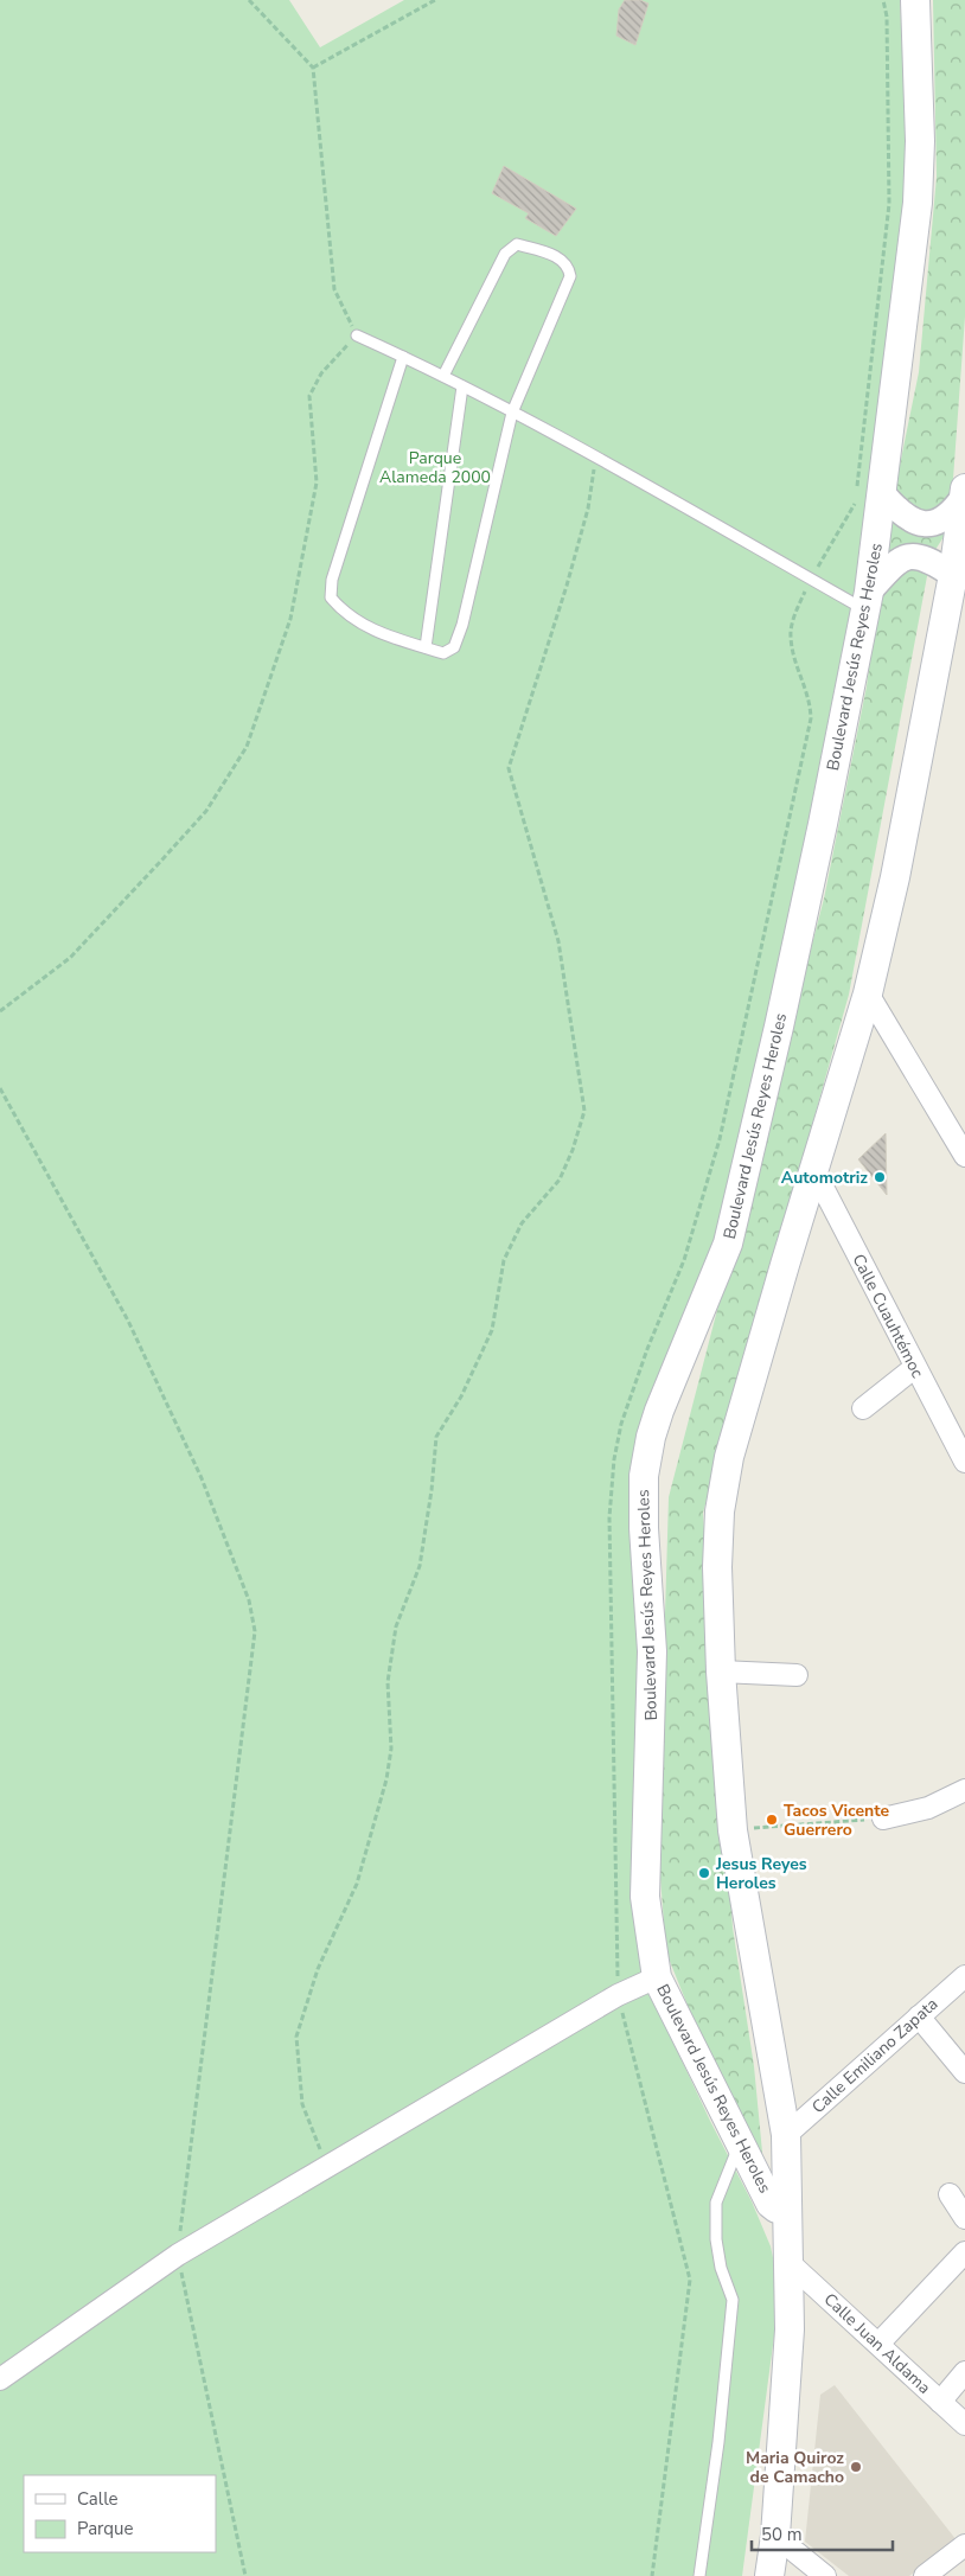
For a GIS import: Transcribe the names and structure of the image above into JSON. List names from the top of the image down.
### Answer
{
  "streets": {
    "main road": ["Boulevard Jesús Reyes Heroles"],
    "street": ["Calle Cuauhtémoc", "Calle Emiliano Zapata", "Calle Juan Aldama"]
  },
  "crossings": [
    ["Boulevard Jesús Reyes Heroles", "Calle Cuauhtémoc"],
    ["Boulevard Jesús Reyes Heroles", "Calle Emiliano Zapata"],
    ["Boulevard Jesús Reyes Heroles", "Calle Juan Aldama"]
  ],
  "parks": ["Parque Alameda 2000"],
  "places": [
    "Automotriz",
    "Tacos Vicente Guerrero",
    "Jesus Reyes Heroles",
    "Maria Quiroz de Camacho"
  ],
  "legend": ["Calle", "Parque"],
  "scale_bar": "50 m"
}
